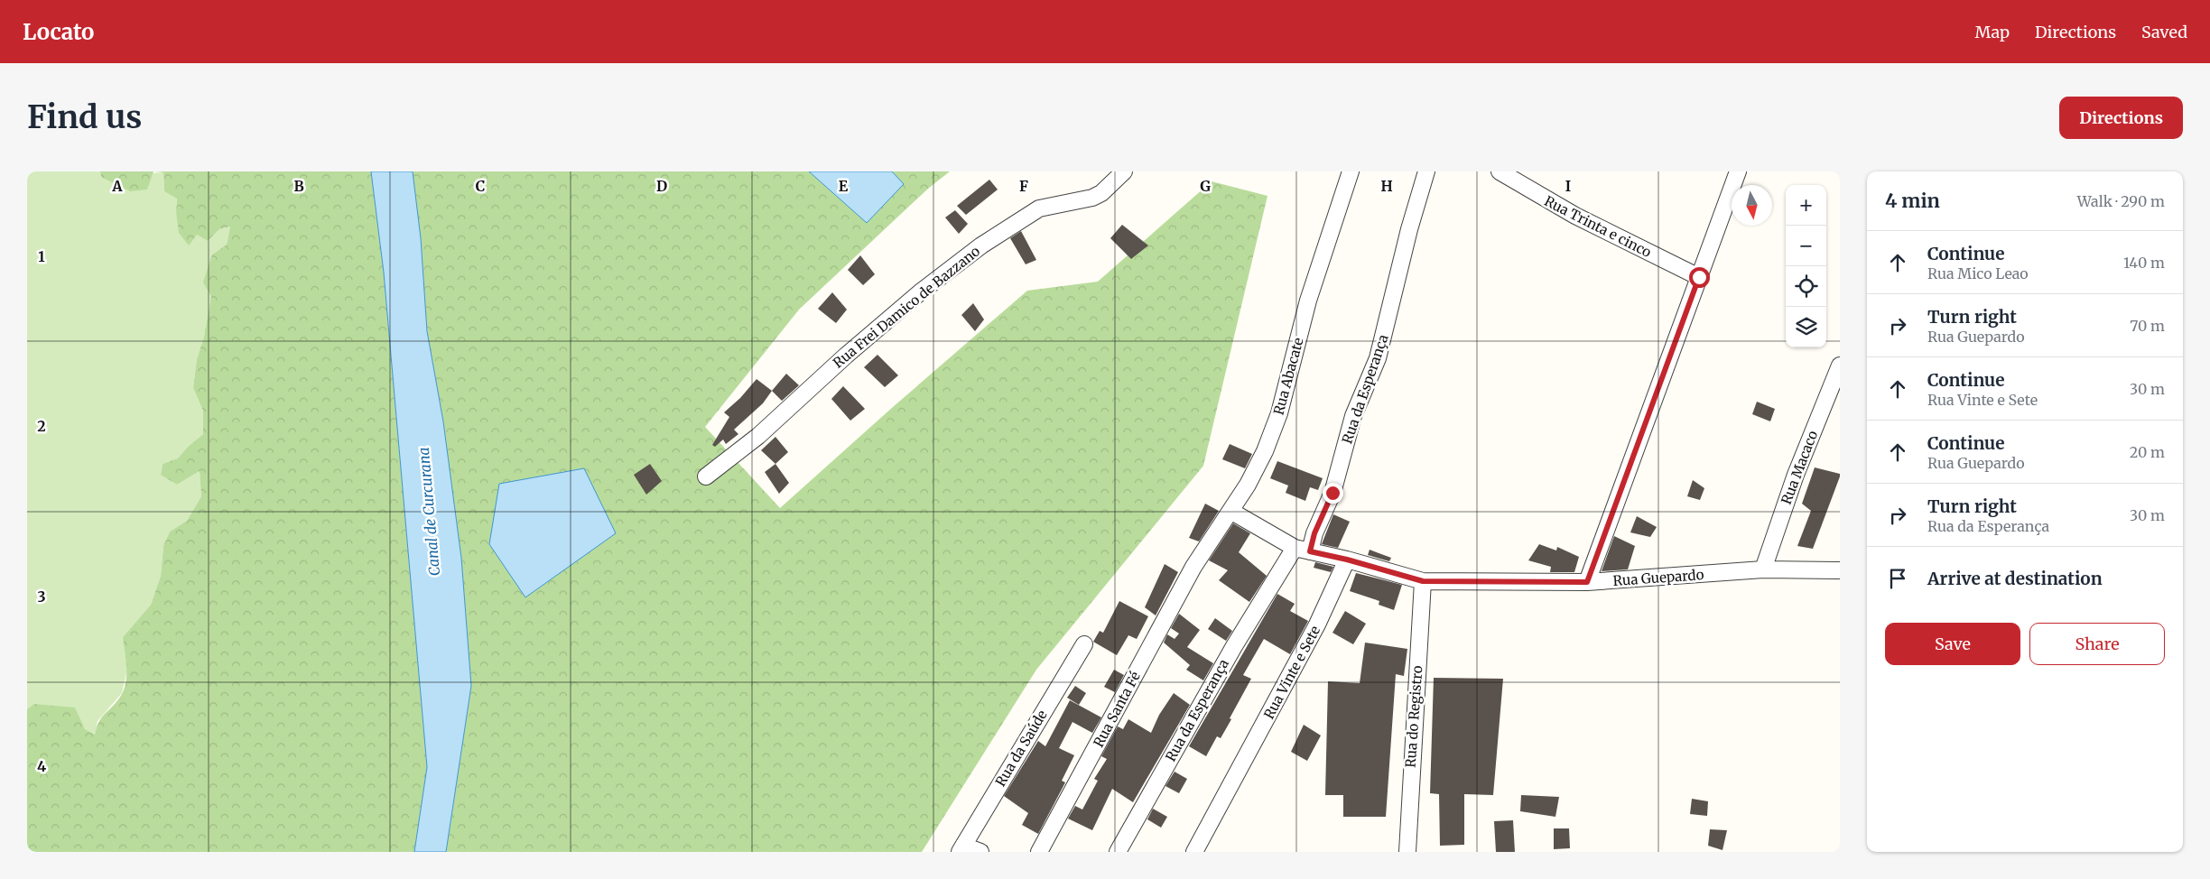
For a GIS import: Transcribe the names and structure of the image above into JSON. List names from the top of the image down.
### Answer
{
  "streets": {
    "street": [
      "Rua Trinta e cinco",
      "Rua Frei Damico de Bazzano",
      "Rua Abacate",
      "Rua da Esperança",
      "Rua Macaco",
      "Rua Guepardo",
      "Rua Vinte e Sete",
      "Rua Santa Fé",
      "Rua do Registro",
      "Rua da Saúde"
    ]
  },
  "crossings": [
    ["Rua Abacate", "Rua Santa Fé"],
    ["Rua Macaco", "Rua Guepardo"],
    ["Rua Guepardo", "Rua do Registro"]
  ],
  "water": ["Canal de Curcurana"],
  "north": "bottom",
  "page": {
    "header": "Locato",
    "nav": ["Map", "Directions", "Saved"],
    "buttons": [
      "Directions",
      ["Save", "Share"]
    ],
    "title": "Find us",
    "heading": ["4 min", "Walk · 290 m"],
    "map_buttons": ["+", "−"],
    "list": [
      ["Continue", "Rua Mico Leao", "140 m"],
      ["Turn right", "Rua Guepardo", "70 m"],
      ["Continue", "Rua Vinte e Sete", "30 m"],
      ["Continue", "Rua Guepardo", "20 m"],
      ["Turn right", "Rua da Esperança", "30 m"],
      "Arrive at destination"
    ]
  },
  "grid": {
    "columns": [
      "A",
      "B",
      "C",
      "D",
      "E",
      "F",
      "G",
      "H",
      "I"
    ],
    "rows": [
      "1",
      "2",
      "3",
      "4"
    ]
  }
}
